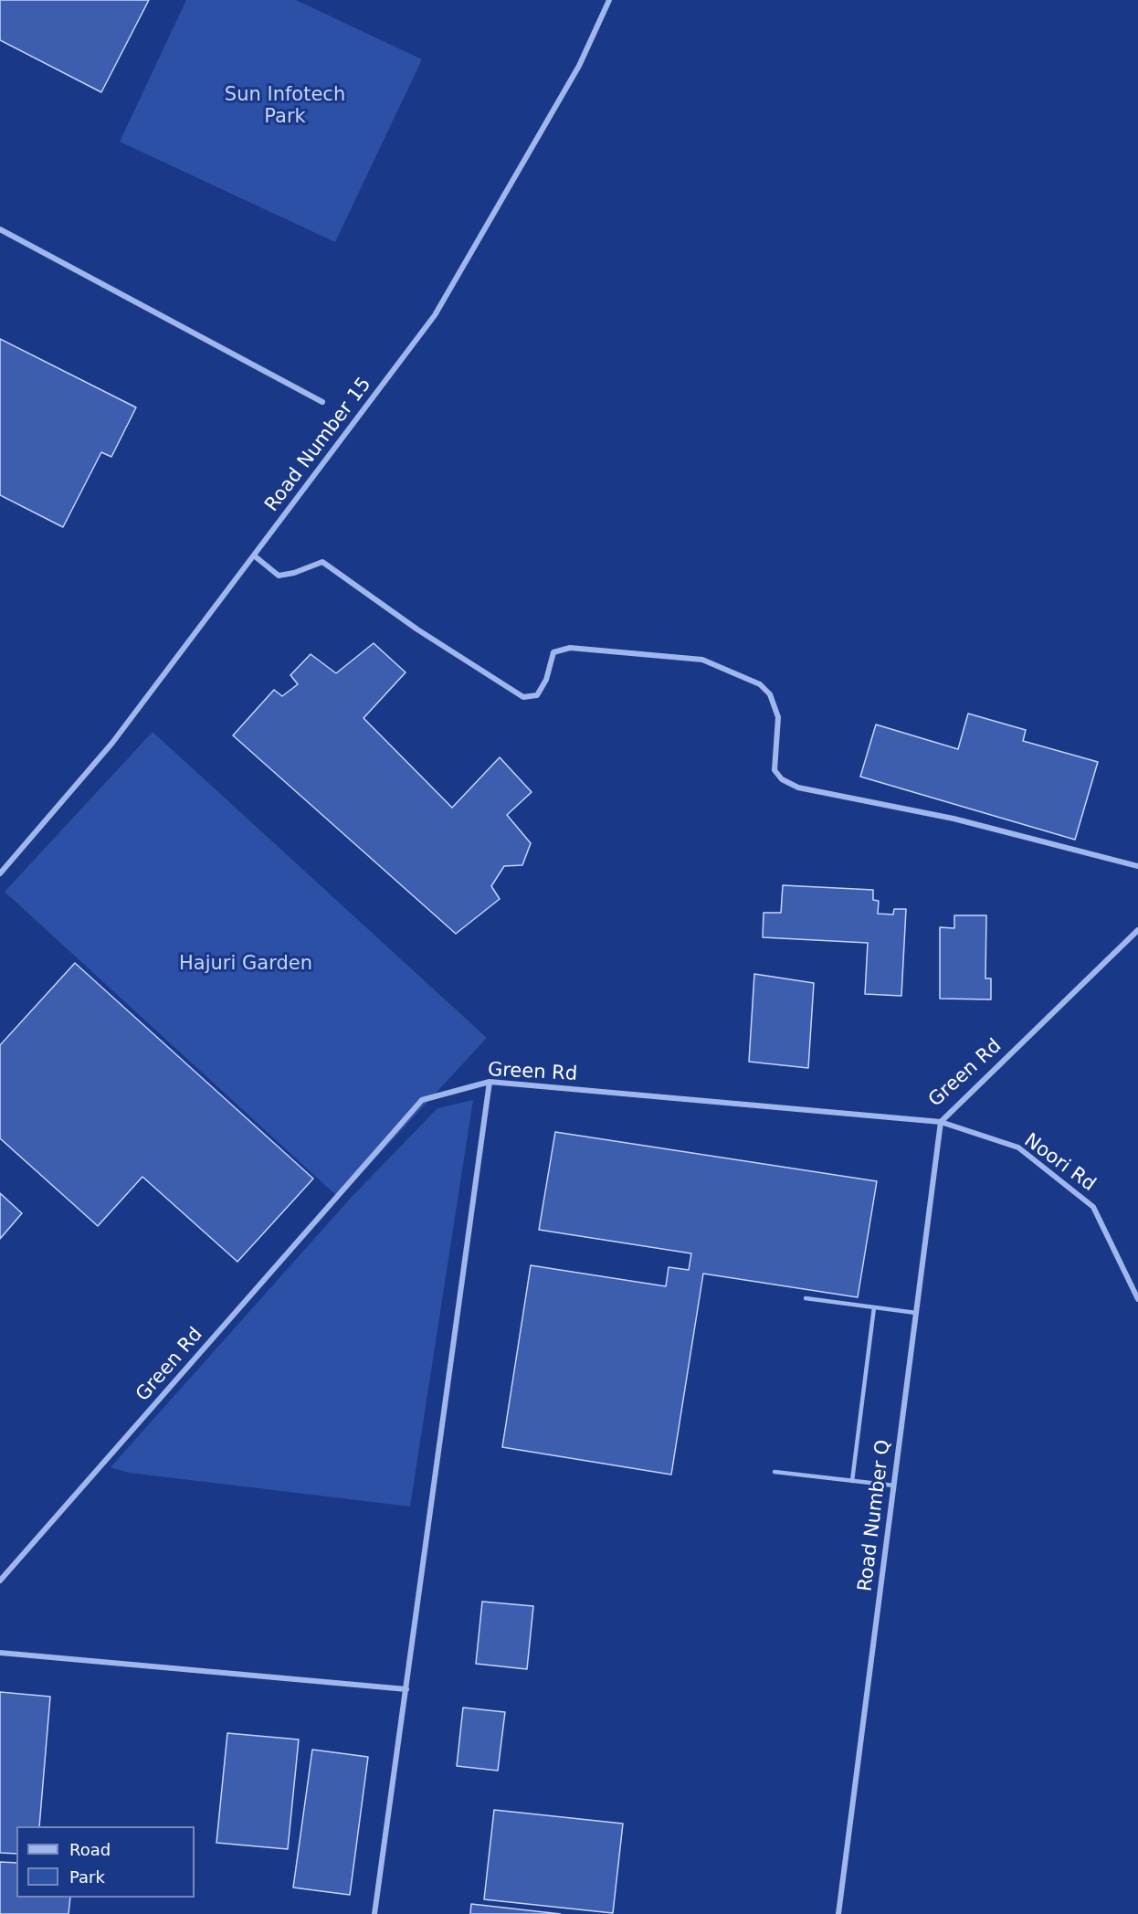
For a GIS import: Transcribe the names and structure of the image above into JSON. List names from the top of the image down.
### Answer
{
  "streets": {
    "street": [
      "Road Number 15",
      "Green Rd",
      "Noori Rd",
      "Road Number Q"
    ]
  },
  "crossings": [
    ["Green Rd", "Noori Rd"],
    ["Green Rd", "Road Number Q"],
    ["Noori Rd", "Road Number Q"]
  ],
  "parks": ["Sun Infotech Park", "Hajuri Garden"],
  "legend": ["Road", "Park"]
}
